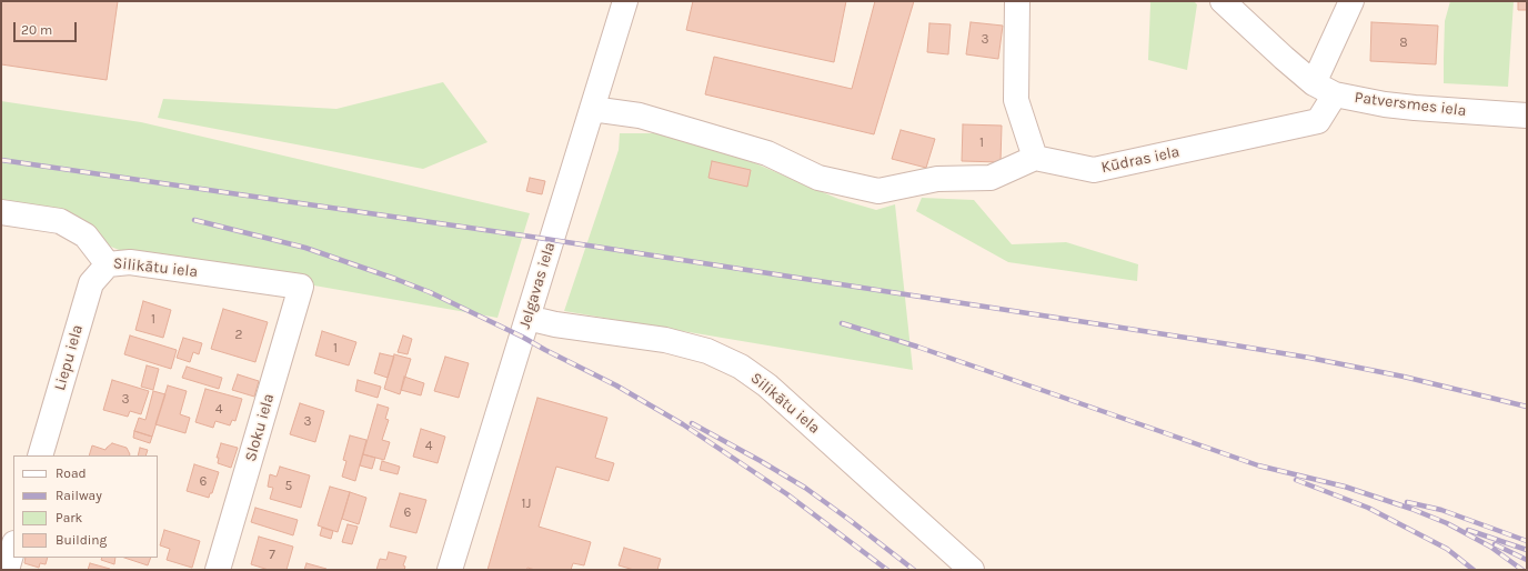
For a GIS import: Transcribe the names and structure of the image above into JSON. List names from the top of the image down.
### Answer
{
  "streets": {
    "street": [
      "Patversmes iela",
      "Kūdras iela",
      "Silikātu iela",
      "Jelgavas iela",
      "Liepu iela",
      "Sloku iela"
    ]
  },
  "crossings": [
    ["Patversmes iela", "Kūdras iela"],
    ["Silikātu iela", "Jelgavas iela"],
    ["Silikātu iela", "Liepu iela"],
    ["Silikātu iela", "Sloku iela"]
  ],
  "house_numbers": [
    "3",
    "8",
    "1",
    "1",
    "2",
    "1",
    "3",
    "4",
    "3",
    "4",
    "6",
    "5",
    "1J",
    "6",
    "7"
  ],
  "legend": [
    "Road",
    "Railway",
    "Park",
    "Building"
  ],
  "scale_bar": "20 m"
}
